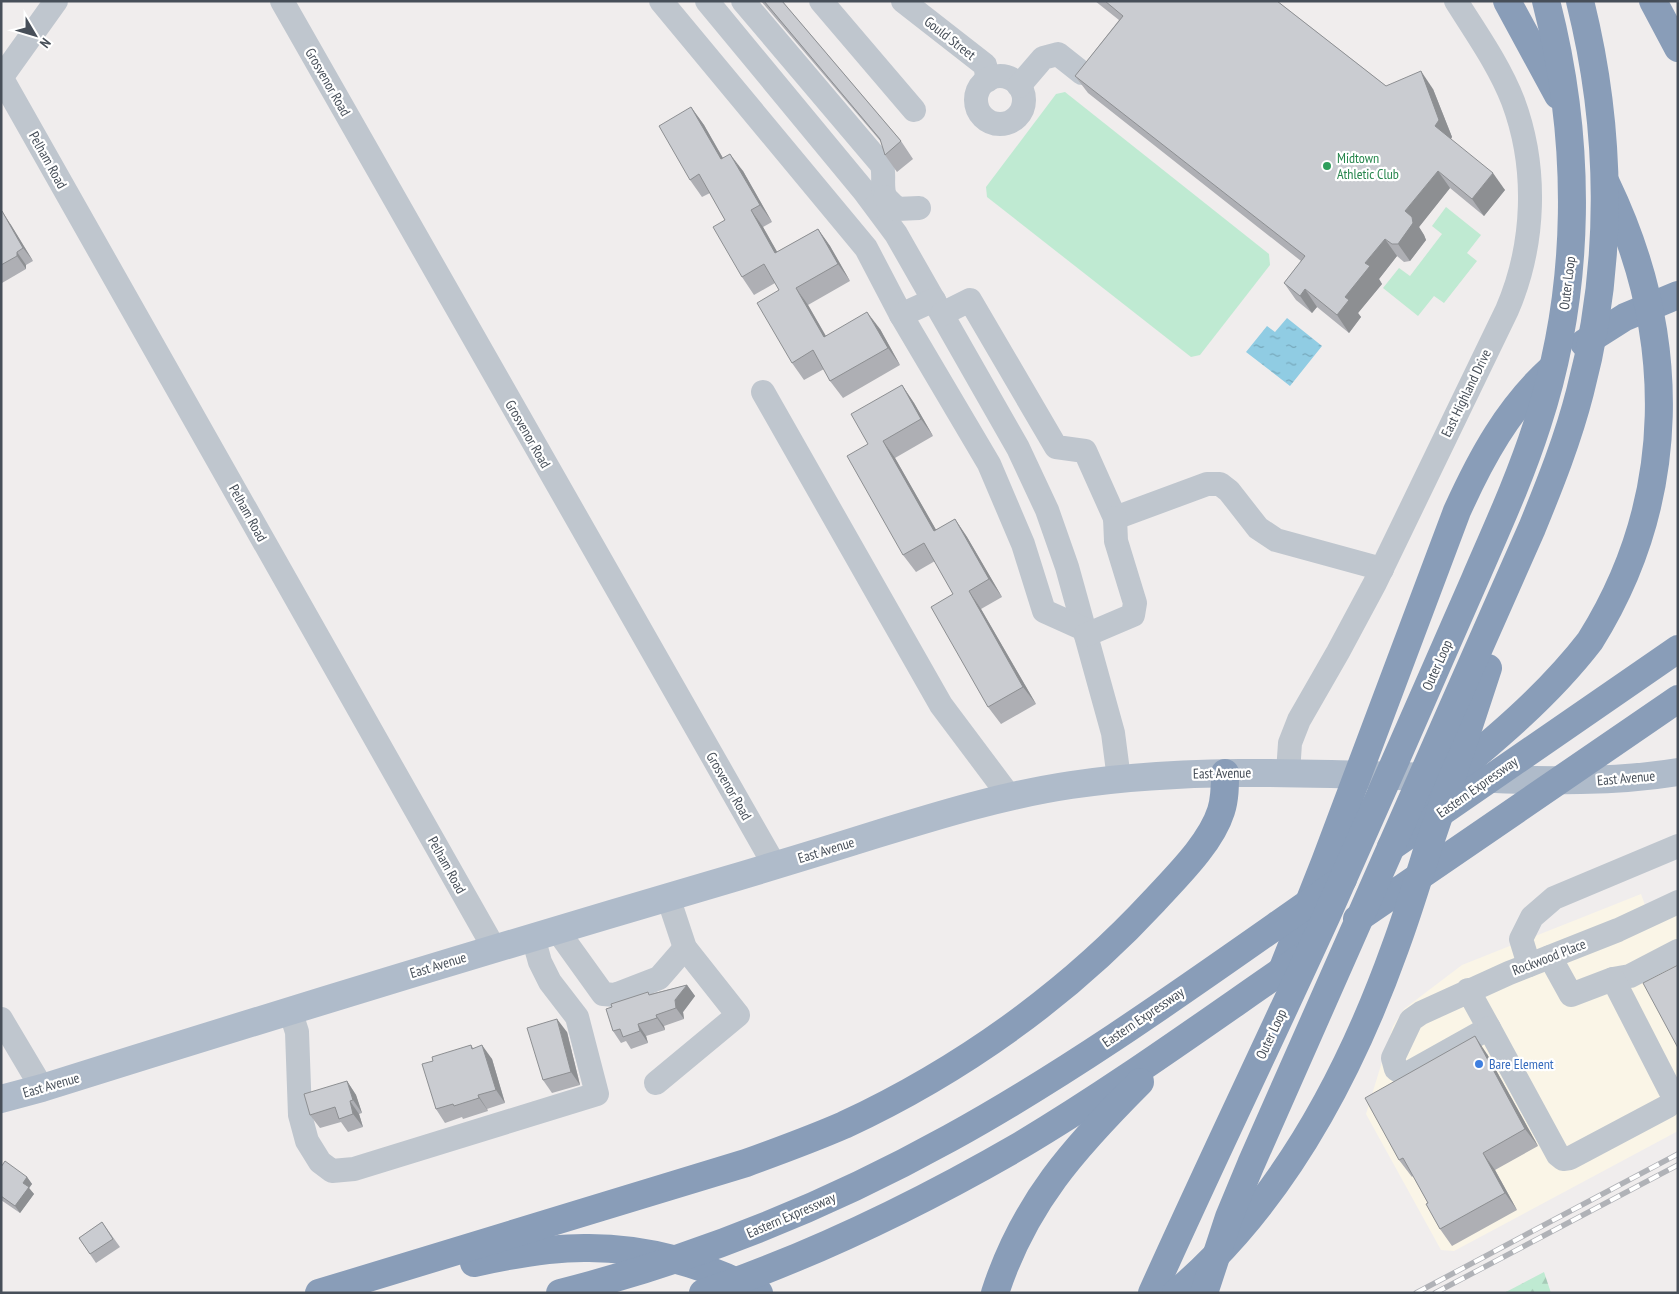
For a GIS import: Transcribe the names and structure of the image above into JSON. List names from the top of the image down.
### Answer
{
  "streets": {
    "highway": ["Outer Loop", "Eastern Expressway"],
    "main road": ["East Avenue"],
    "street": [
      "Gould Street",
      "Grosvenor Road",
      "Pelham Road",
      "East Highland Drive",
      "Rockwood Place"
    ]
  },
  "crossings": [
    ["Grosvenor Road", "East Avenue"],
    ["Pelham Road", "East Avenue"],
    ["East Highland Drive", "East Avenue"]
  ],
  "places": ["Midtown Athletic Club", "Bare Element"],
  "north": "bottom right"
}
